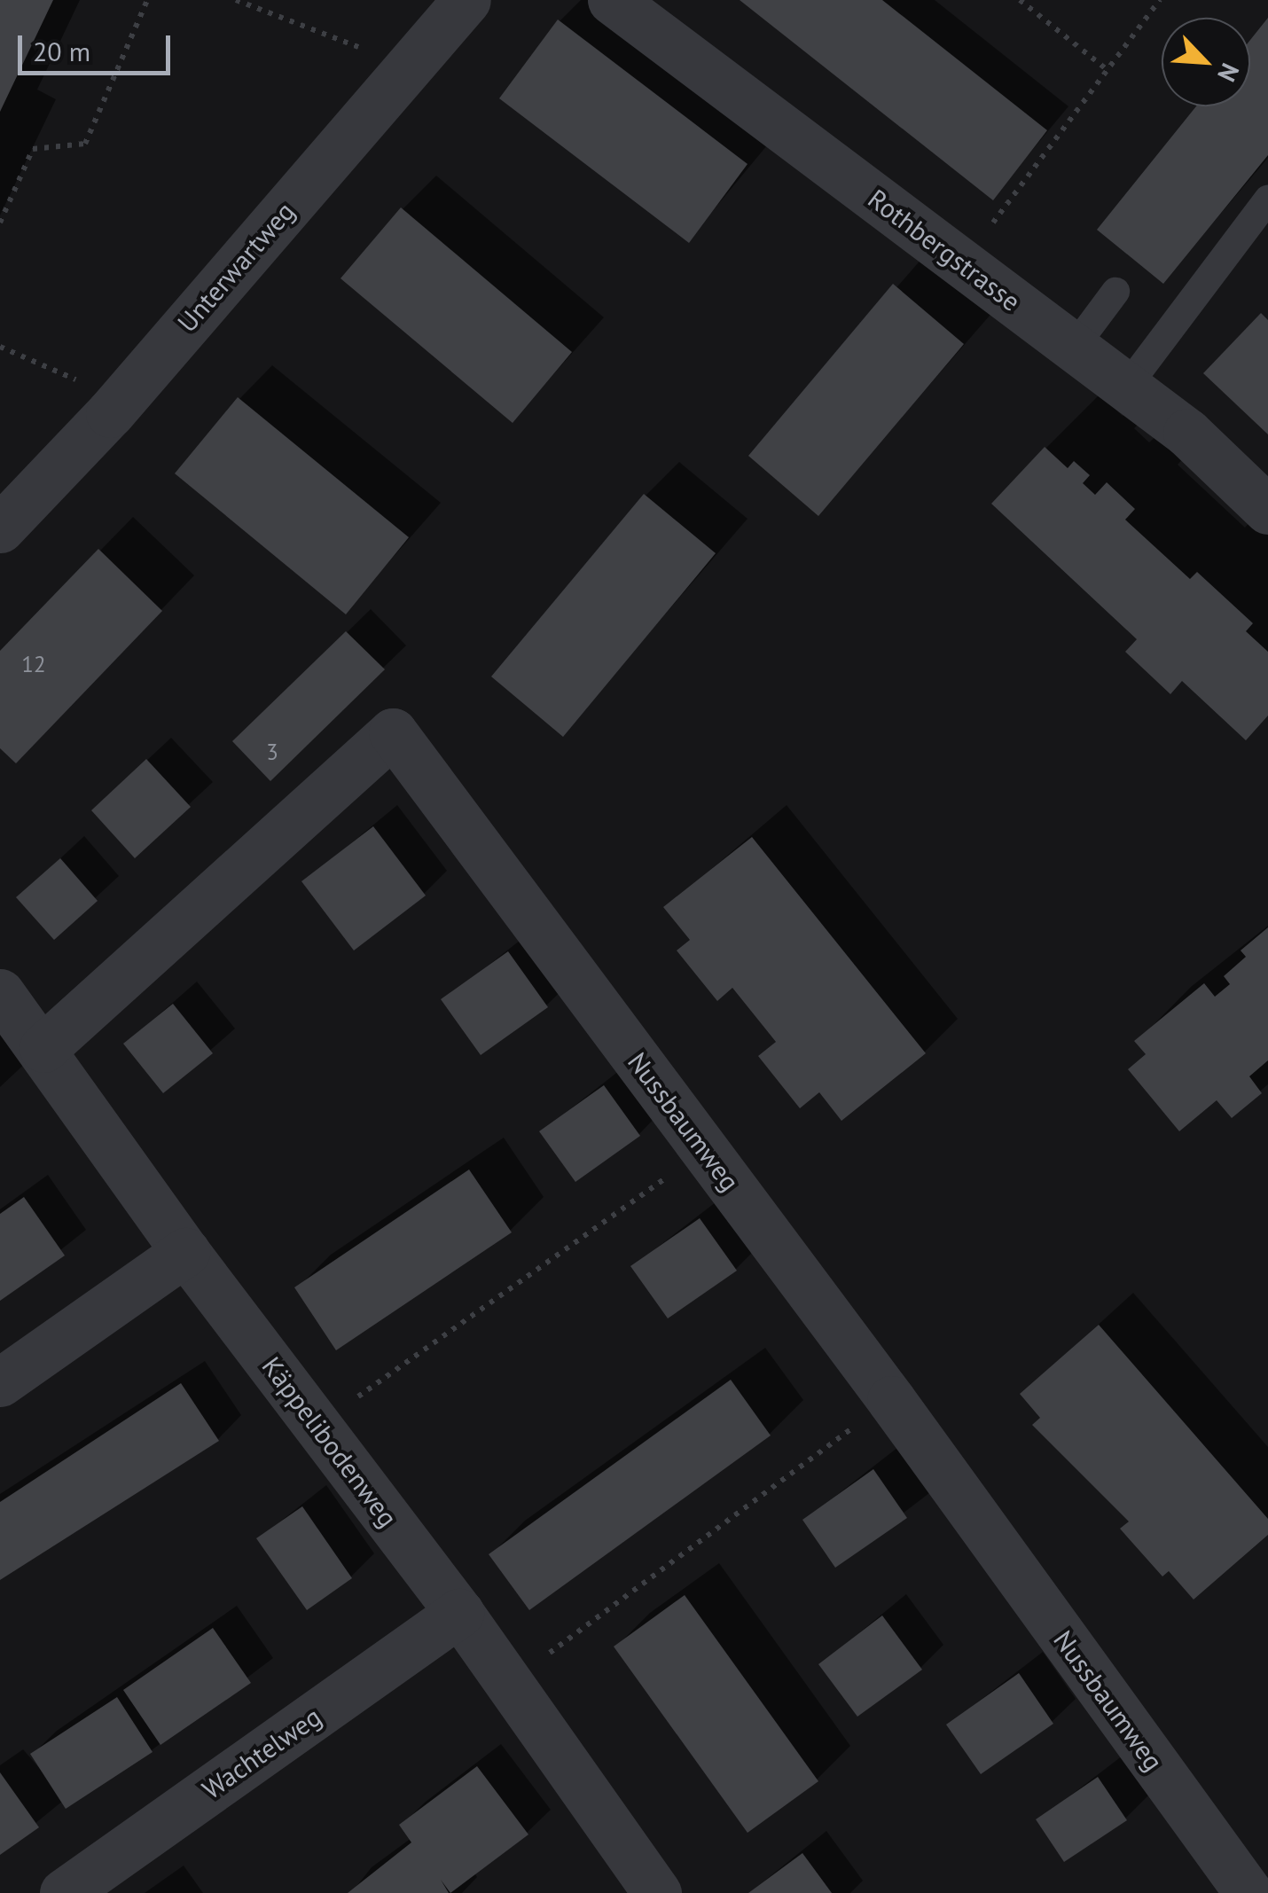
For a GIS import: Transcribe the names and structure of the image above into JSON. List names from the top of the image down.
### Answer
{
  "streets": {
    "street": [
      "Rothbergstrasse",
      "Unterwartweg",
      "Nussbaumweg",
      "Käppelibodenweg",
      "Wachtelweg"
    ]
  },
  "crossings": [
    ["Nussbaumweg", "Käppelibodenweg"],
    ["Käppelibodenweg", "Wachtelweg"]
  ],
  "house_numbers": ["12", "3"],
  "scale_bar": "20 m",
  "north": "bottom right"
}
